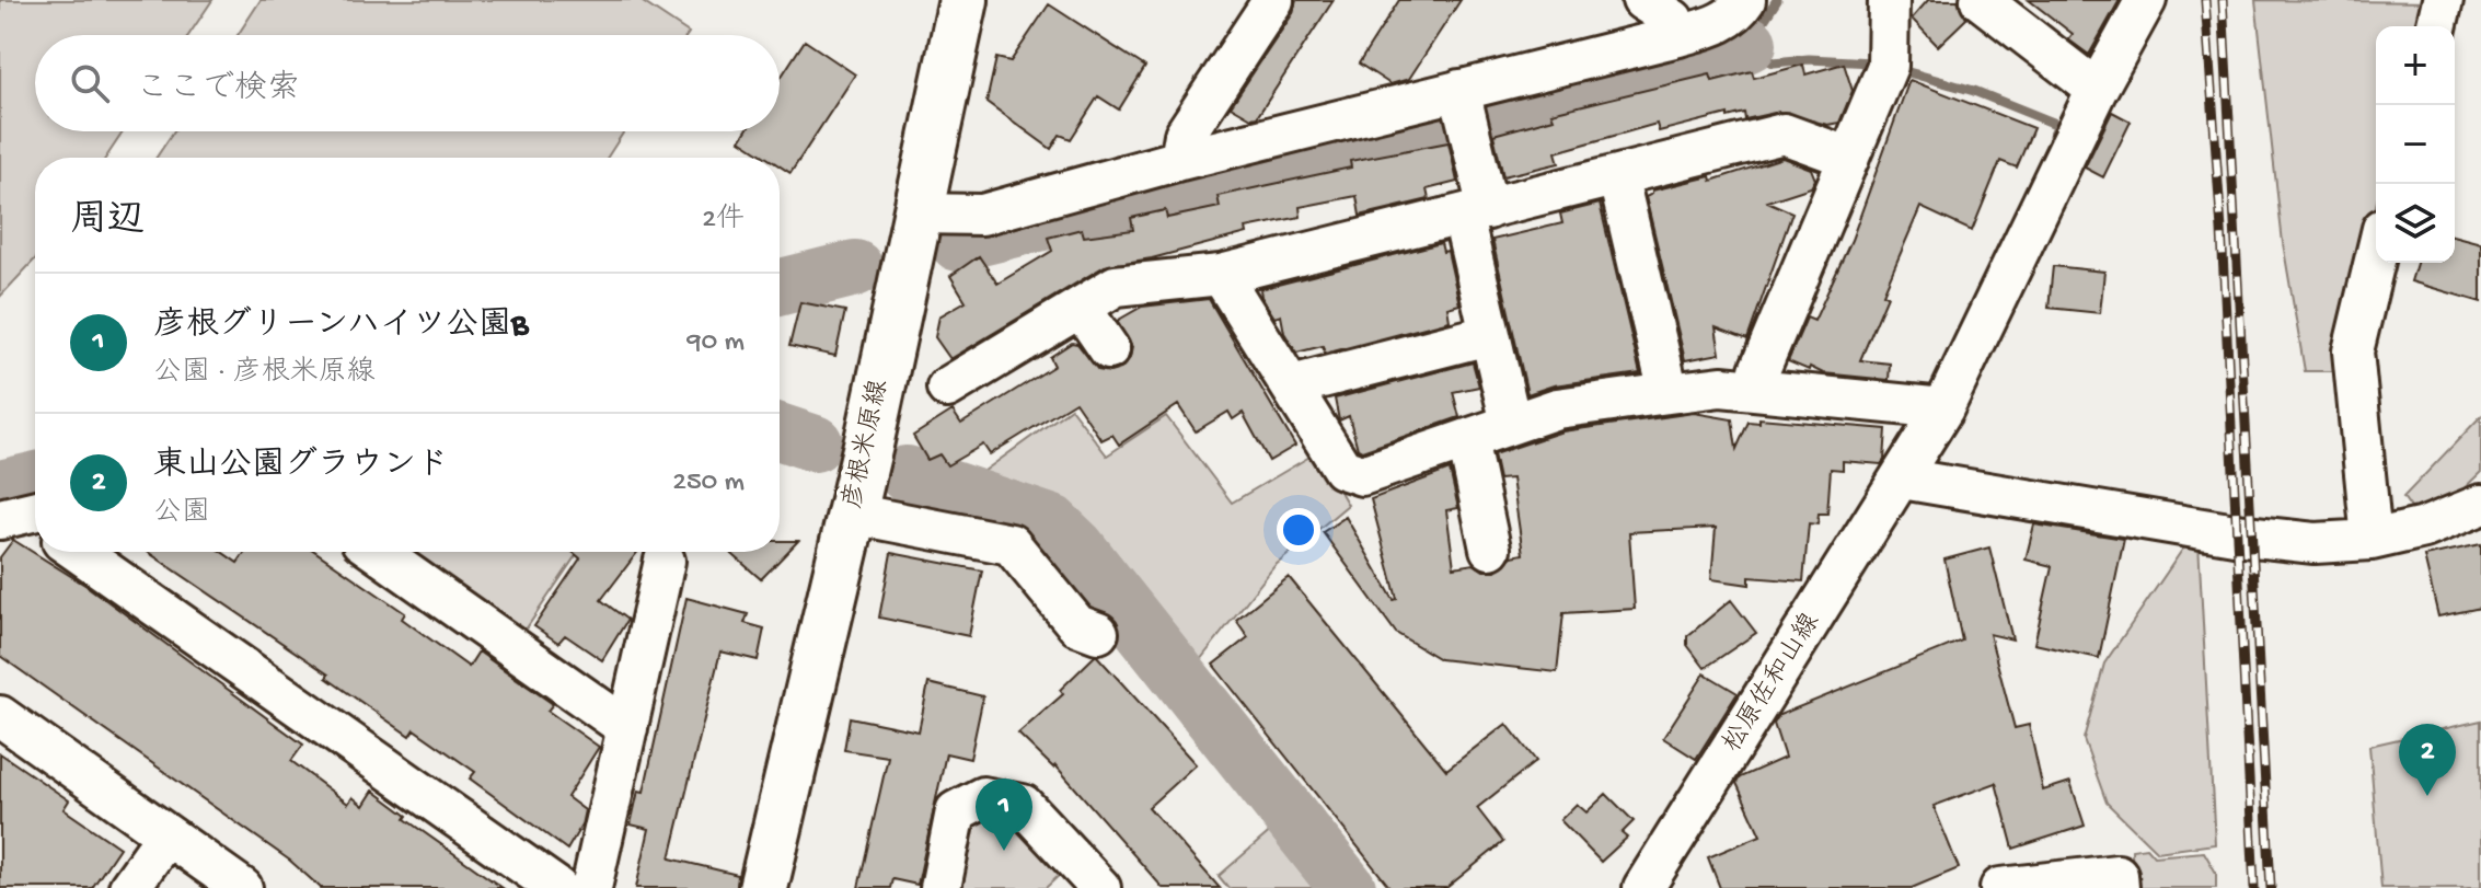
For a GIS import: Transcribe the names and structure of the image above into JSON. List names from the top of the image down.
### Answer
{
  "streets": {
    "main road": ["彦根米原線"],
    "street": ["松原佐和山線"]
  },
  "page": {
    "map_buttons": ["+", "−"],
    "search": "ここで検索",
    "heading": ["周辺", "2件"],
    "list": [
      {
        "mark": "1",
        "name": "彦根グリーンハイツ公園B",
        "note": "公園 · 彦根米原線",
        "value": "90 m"
      },
      {
        "mark": "2",
        "name": "東山公園グラウンド",
        "note": "公園",
        "value": "250 m"
      }
    ],
    "pins": ["2", "1"]
  }
}
